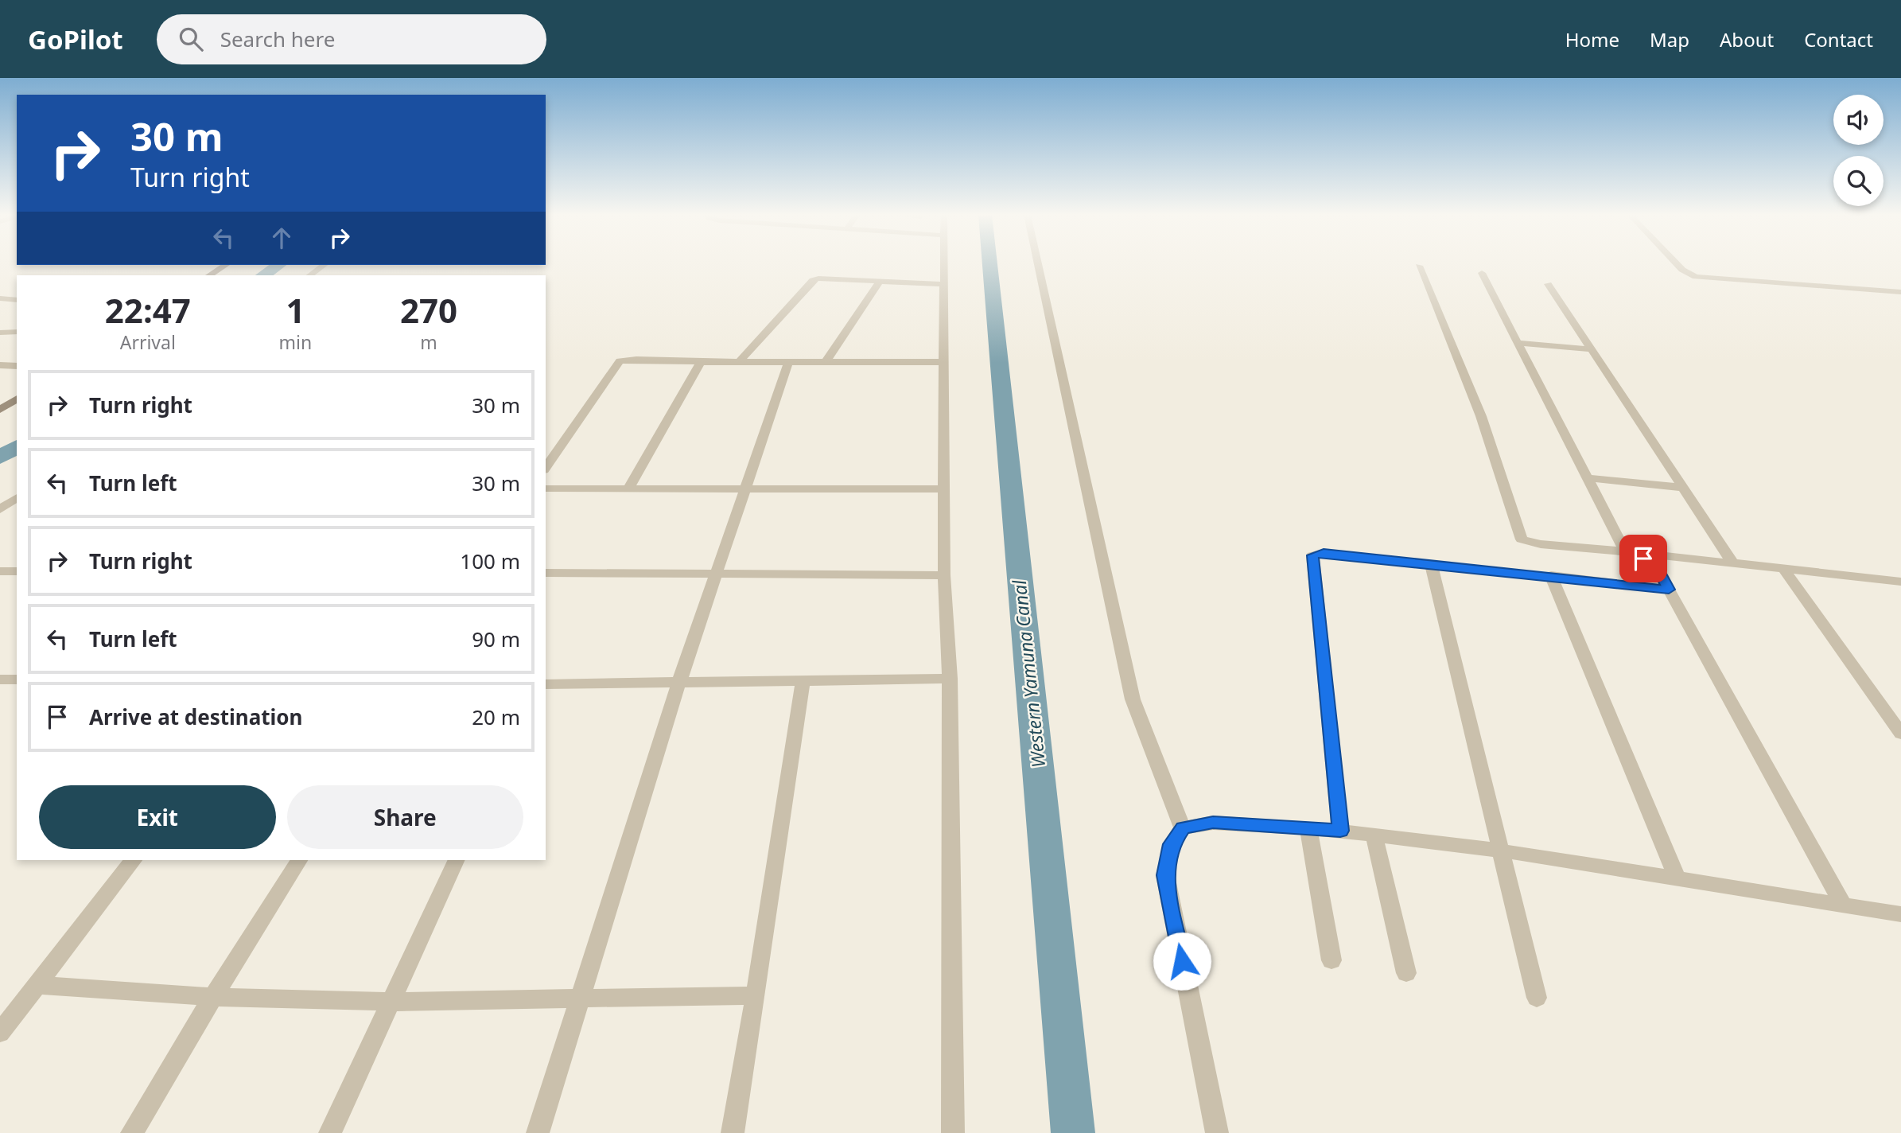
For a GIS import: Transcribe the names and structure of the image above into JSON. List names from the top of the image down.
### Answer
{
  "water": ["Western Yamuna Canal"],
  "page": {
    "header": "GoPilot",
    "search": "Search here",
    "nav": [
      "Home",
      "Map",
      "About",
      "Contact"
    ],
    "turn": ["30 m", "Turn right"],
    "eta": [
      "22:47",
      "Arrival",
      "1",
      "min",
      "270",
      "m"
    ],
    "list": [
      {
        "name": "Turn right",
        "value": "30 m"
      },
      {
        "name": "Turn left",
        "value": "30 m"
      },
      {
        "name": "Turn right",
        "value": "100 m"
      },
      {
        "name": "Turn left",
        "value": "90 m"
      },
      {
        "name": "Arrive at destination",
        "value": "20 m"
      }
    ],
    "buttons": ["Exit", "Share"]
  }
}
